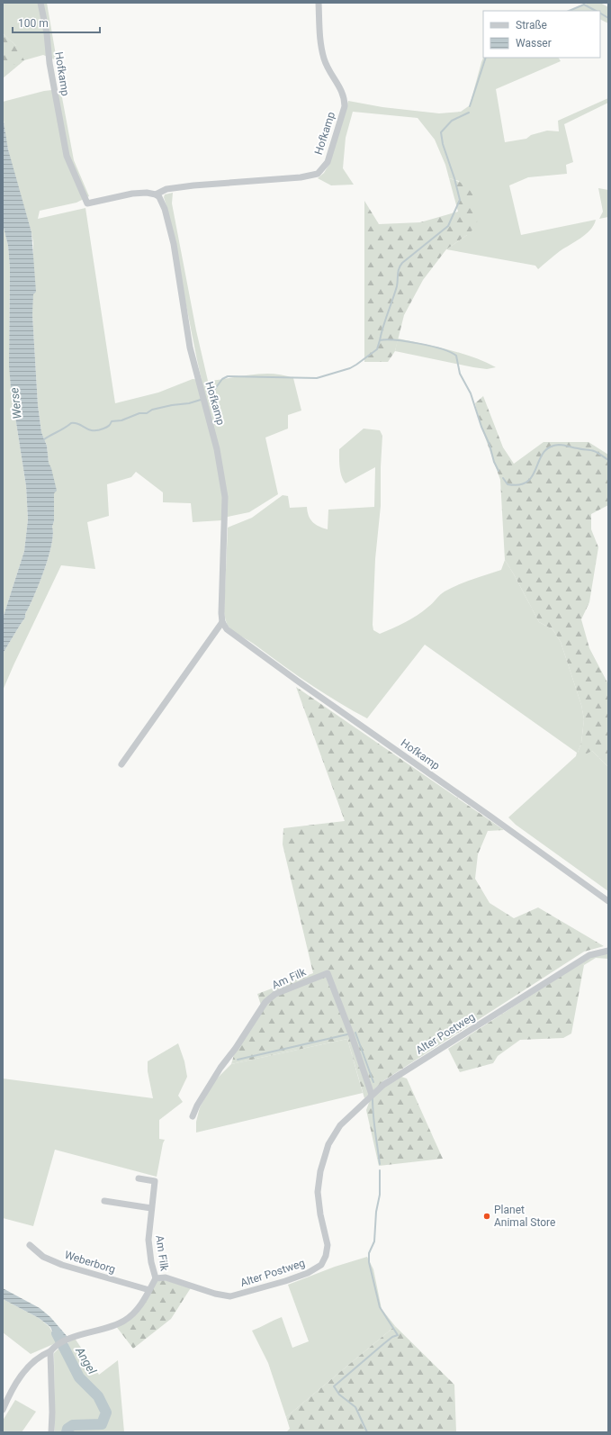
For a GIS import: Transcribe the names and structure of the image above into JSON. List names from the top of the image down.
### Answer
{
  "streets": {
    "street": [
      "Hofkamp",
      "Am Filk",
      "Alter Postweg",
      "Weberborg"
    ]
  },
  "crossings": [
    ["Am Filk", "Alter Postweg"]
  ],
  "water": ["Werse", "Angel"],
  "places": ["Planet Animal Store"],
  "legend": ["Straße", "Wasser"],
  "scale_bar": "100 m"
}
